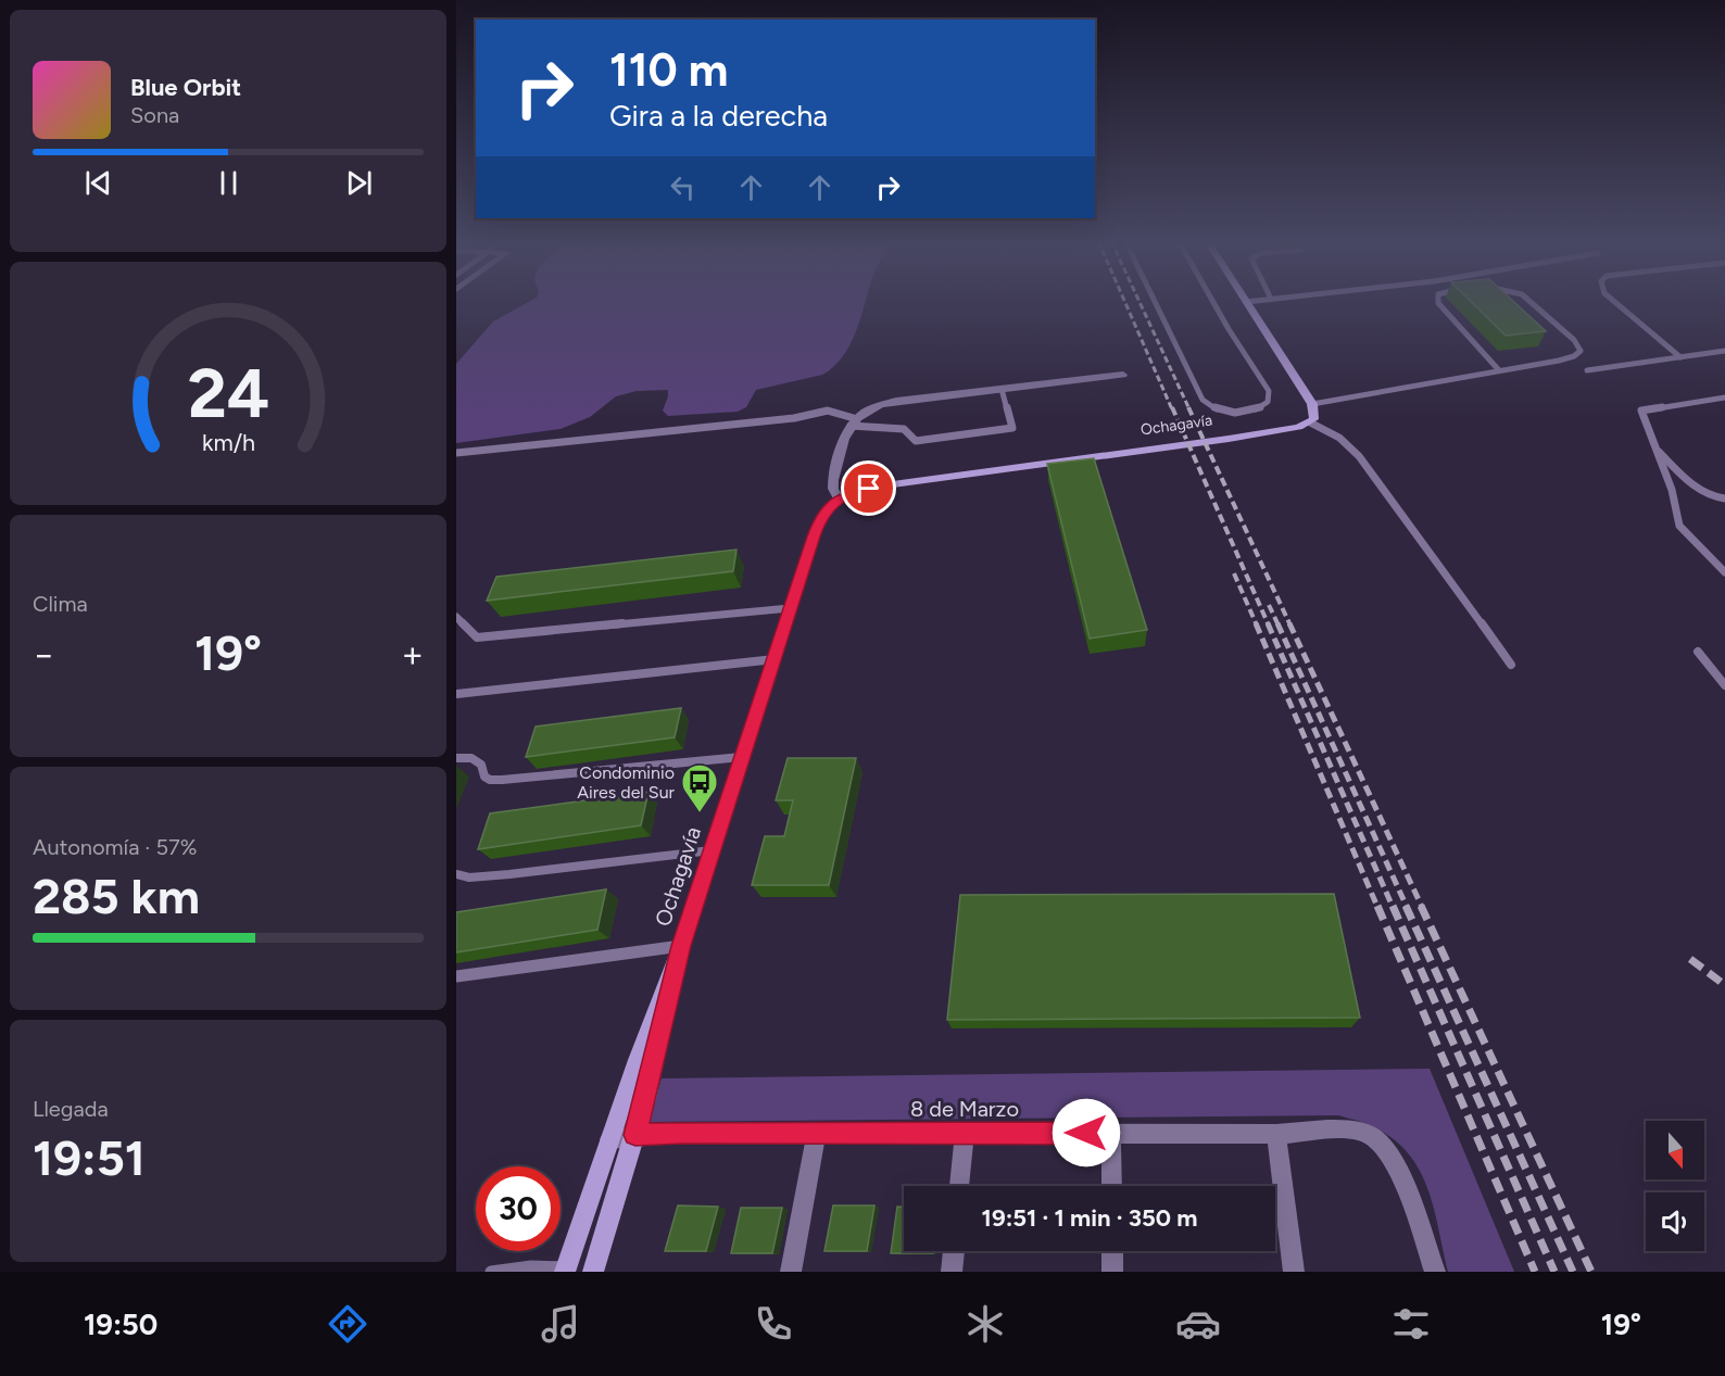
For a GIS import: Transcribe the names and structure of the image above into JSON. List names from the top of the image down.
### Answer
{
  "streets": {
    "main road": ["Ochagavía"],
    "street": ["8 de Marzo"]
  },
  "crossings": [
    ["Ochagavía", "8 de Marzo"]
  ],
  "places": {
    "bus stop": ["Condominio Aires del Sur"]
  },
  "north": "bottom",
  "page": {
    "turn": ["110 m", "Gira a la derecha"],
    "song": ["Blue Orbit", "Sona"],
    "tile": [
      "Clima",
      ["Autonomía · 57%", "285 km"],
      ["Llegada", "19:51"]
    ],
    "heat": ["−", "19°", "+"],
    "limit": "30",
    "trip": "19:51 · 1 min · 350 m",
    "tabs": ["19:50", "19°"],
    "gauge": ["24", "km/h"]
  }
}
